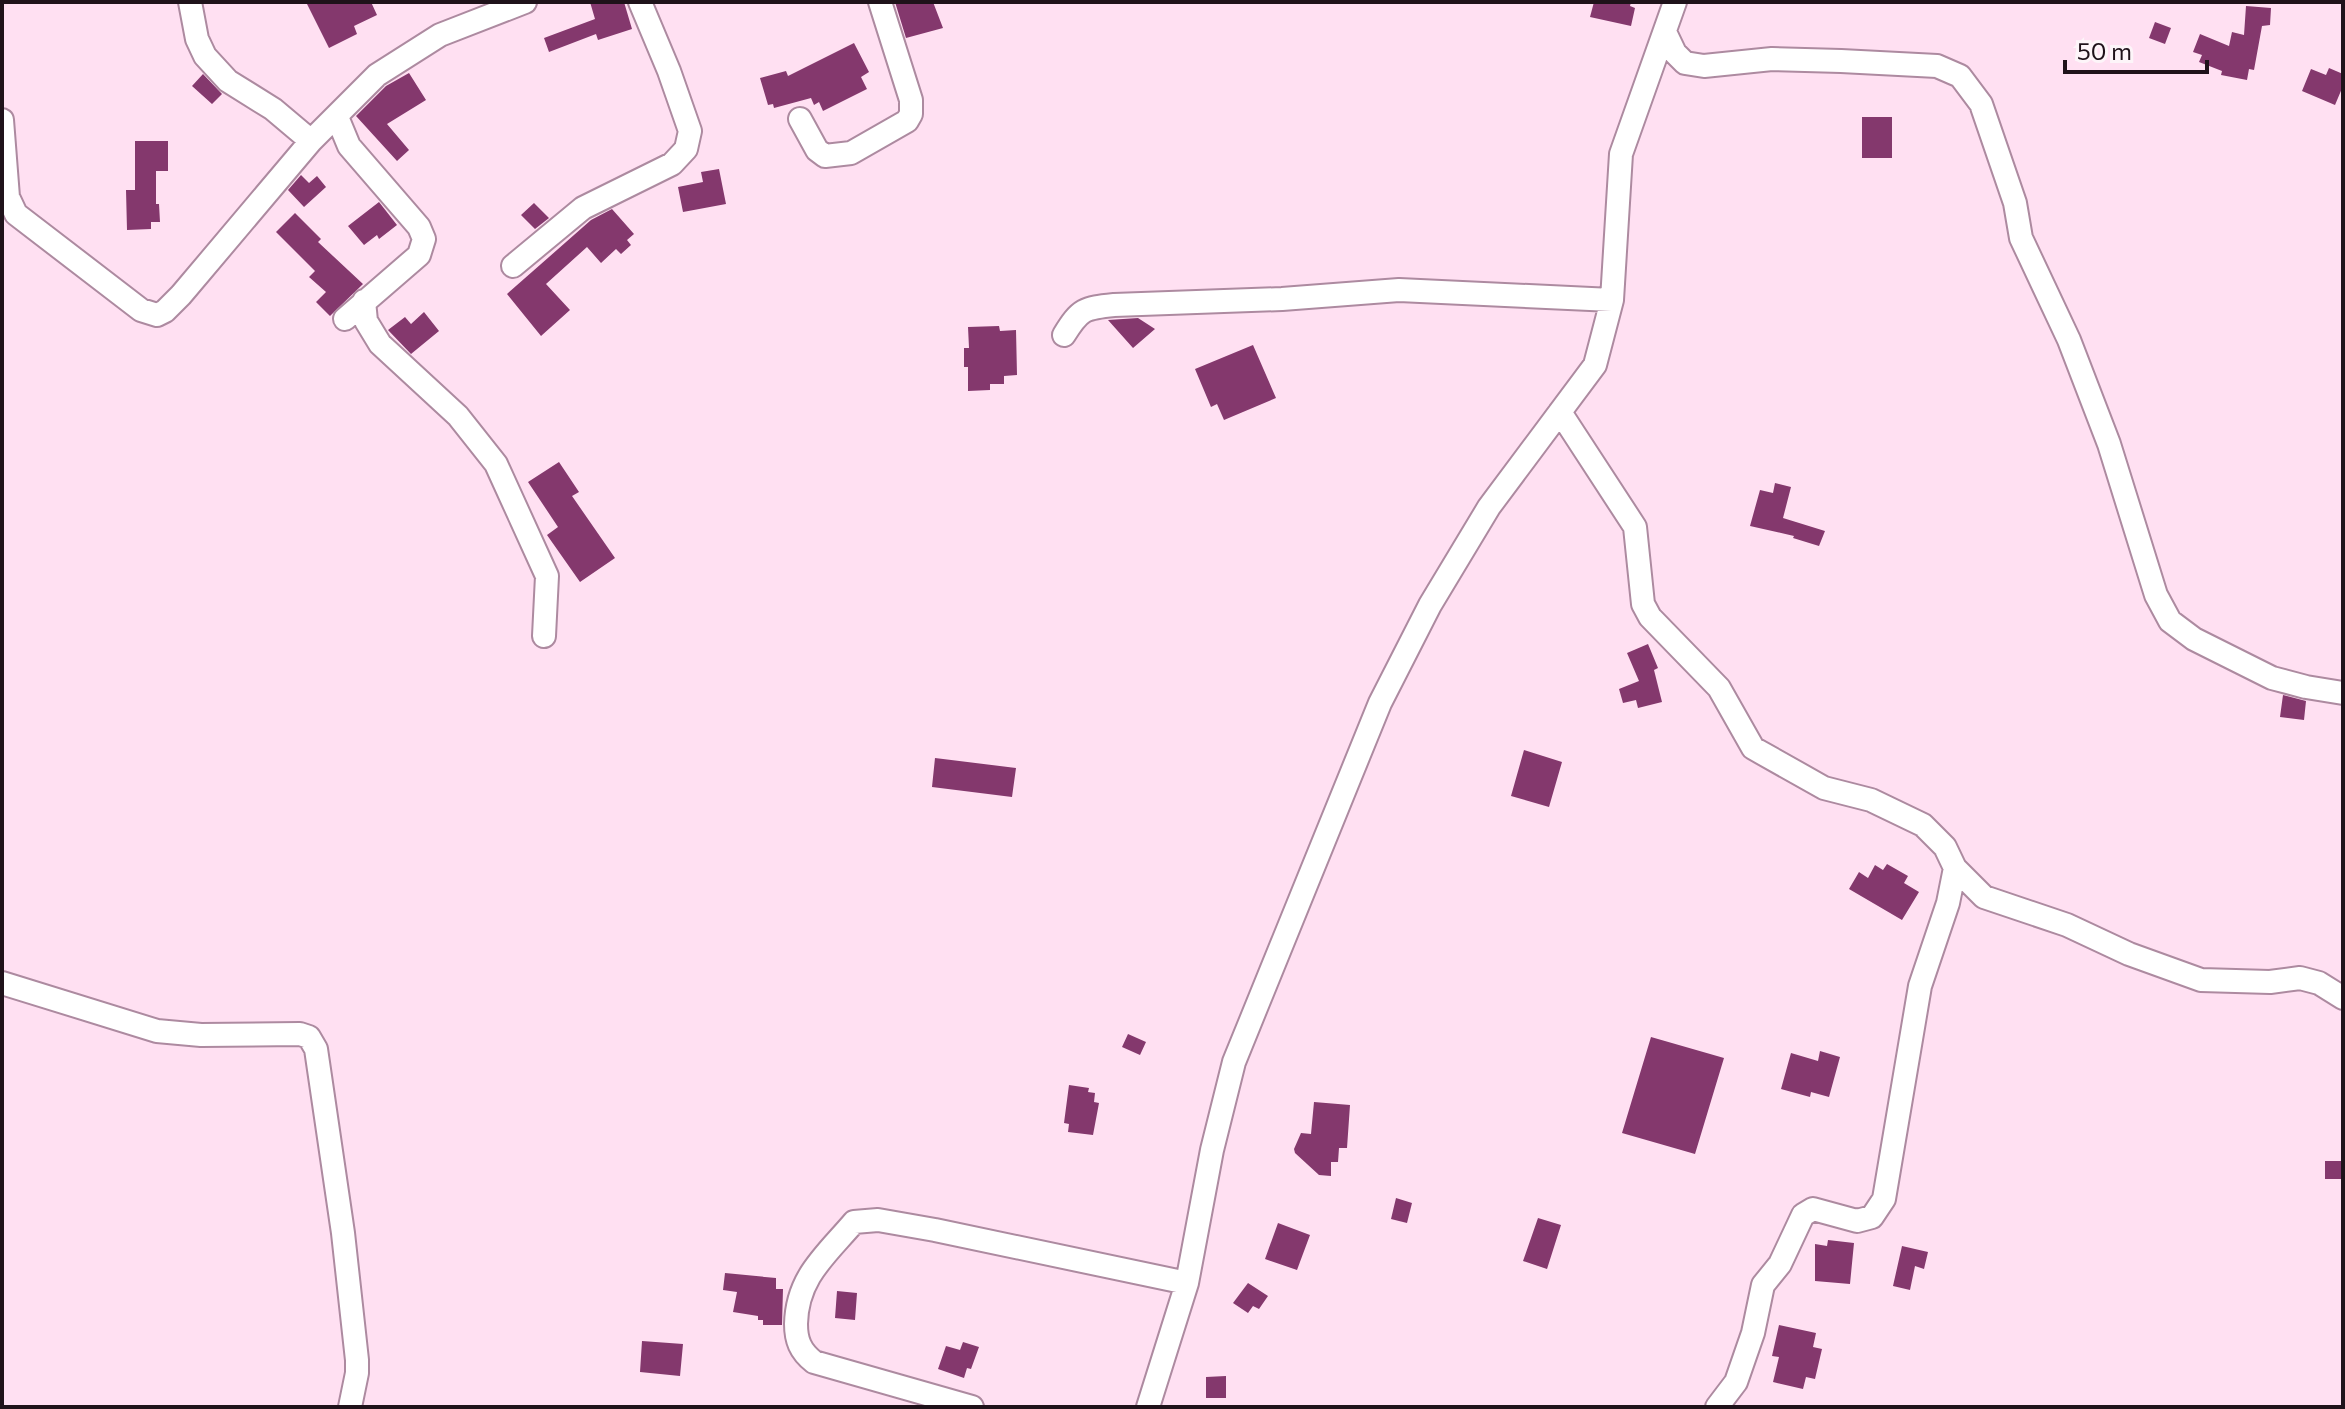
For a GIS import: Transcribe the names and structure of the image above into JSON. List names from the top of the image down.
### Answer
{
  "scale_bar": "50 m"
}
